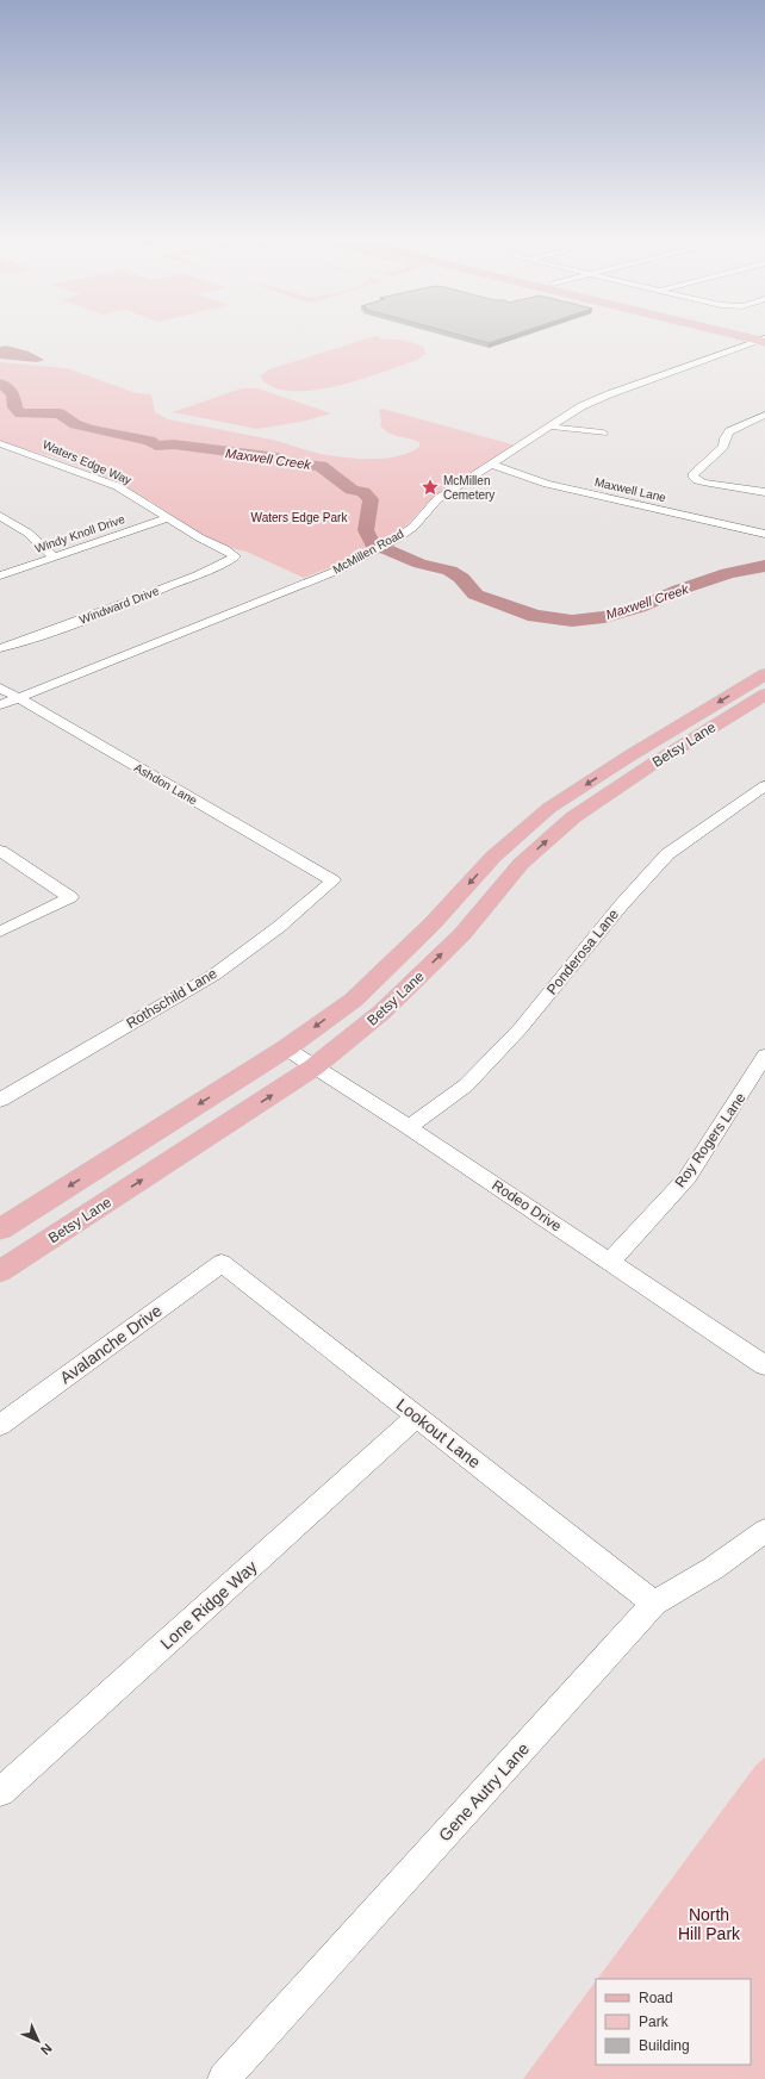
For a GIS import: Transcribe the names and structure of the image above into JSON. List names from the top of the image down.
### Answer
{
  "streets": {
    "main road": ["Betsy Lane"],
    "street": [
      "Waters Edge Way",
      "Maxwell Lane",
      "Windy Knoll Drive",
      "McMillen Road",
      "Windward Drive",
      "Ashdon Lane",
      "Ponderosa Lane",
      "Rothschild Lane",
      "Roy Rogers Lane",
      "Rodeo Drive",
      "Avalanche Drive",
      "Lookout Lane",
      "Lone Ridge Way",
      "Gene Autry Lane"
    ]
  },
  "crossings": [
    ["Waters Edge Way", "Windy Knoll Drive"],
    ["Waters Edge Way", "Windward Drive"],
    ["Maxwell Lane", "McMillen Road"],
    ["McMillen Road", "Ashdon Lane"],
    ["Betsy Lane", "Rodeo Drive"],
    ["Ashdon Lane", "Rothschild Lane"],
    ["Ponderosa Lane", "Rodeo Drive"],
    ["Roy Rogers Lane", "Rodeo Drive"],
    ["Avalanche Drive", "Lookout Lane"],
    ["Lookout Lane", "Lone Ridge Way"],
    ["Lookout Lane", "Gene Autry Lane"]
  ],
  "water": ["Maxwell Creek"],
  "parks": ["Waters Edge Park", "North Hill Park"],
  "places": {
    "place": ["McMillen Cemetery"]
  },
  "legend": ["Road", "Park", "Building"],
  "north": "bottom right"
}
